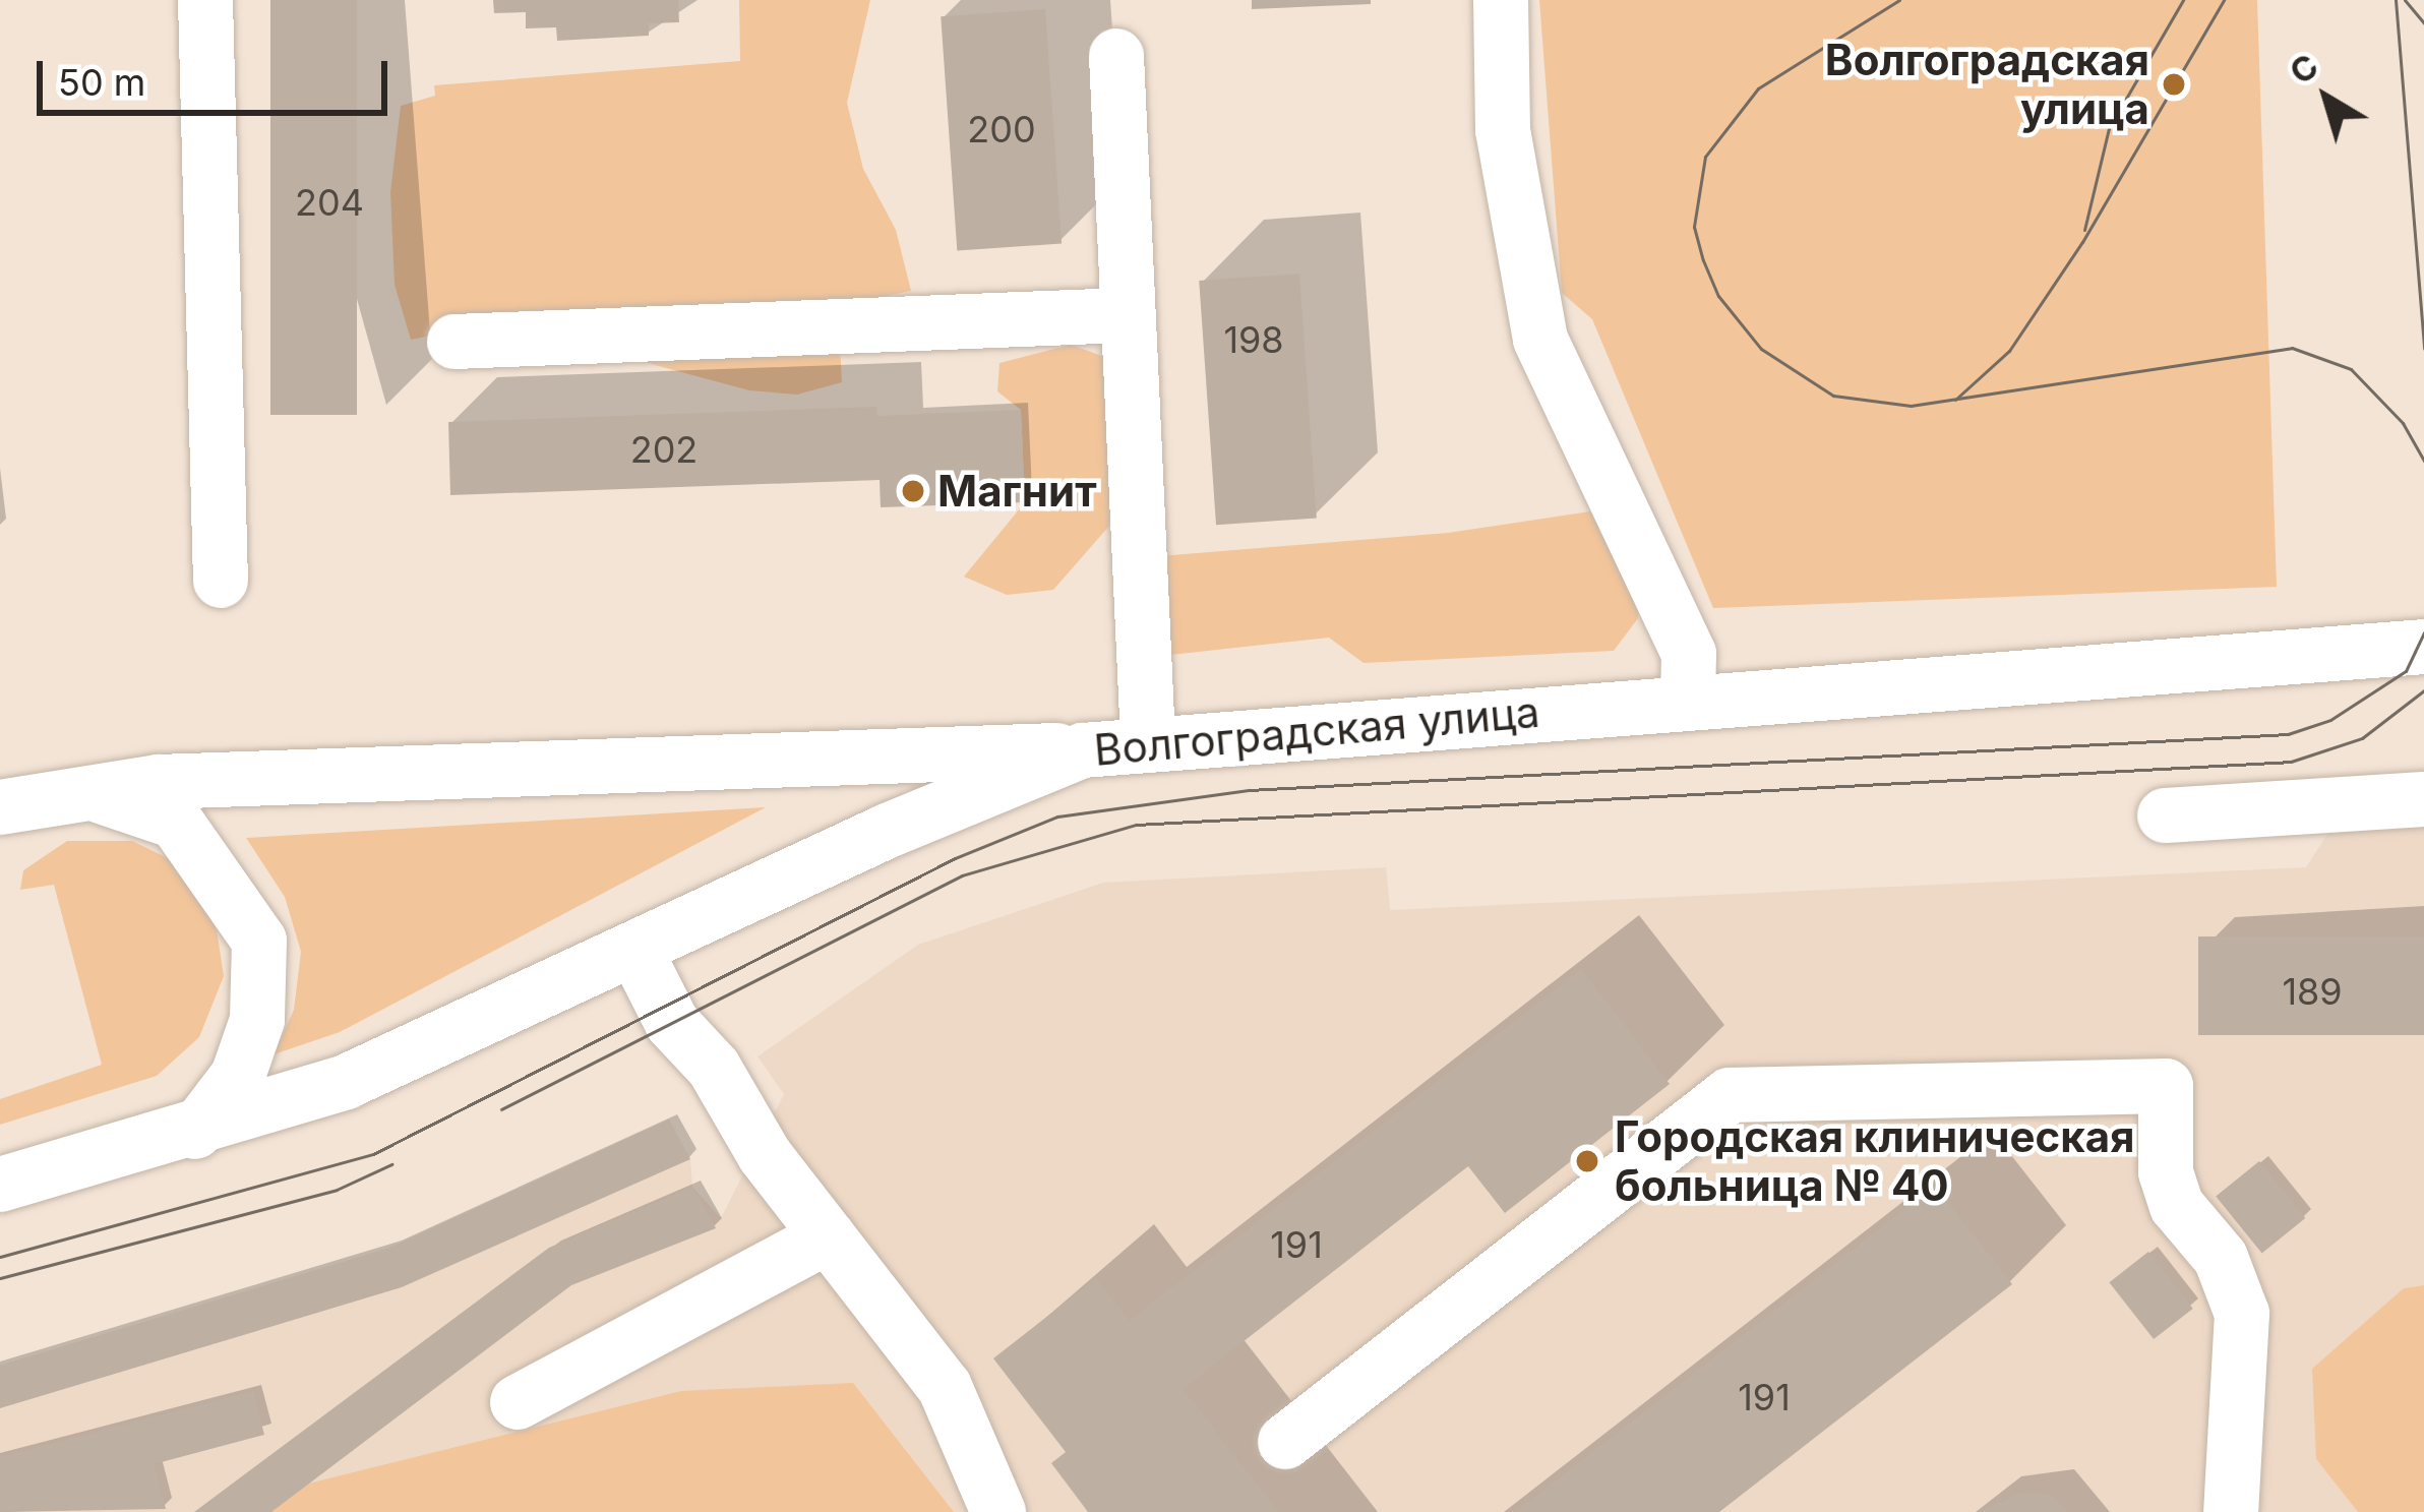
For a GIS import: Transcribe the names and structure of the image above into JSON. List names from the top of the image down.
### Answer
{
  "streets": {
    "street": ["Волгоградская улица"]
  },
  "places": ["Волгоградская улица", "Магнит", "Городская клиническая больница № 40"],
  "house_numbers": [
    "200",
    "204",
    "198",
    "202",
    "189",
    "191",
    "191"
  ],
  "scale_bar": "50 m",
  "north": "top left"
}
